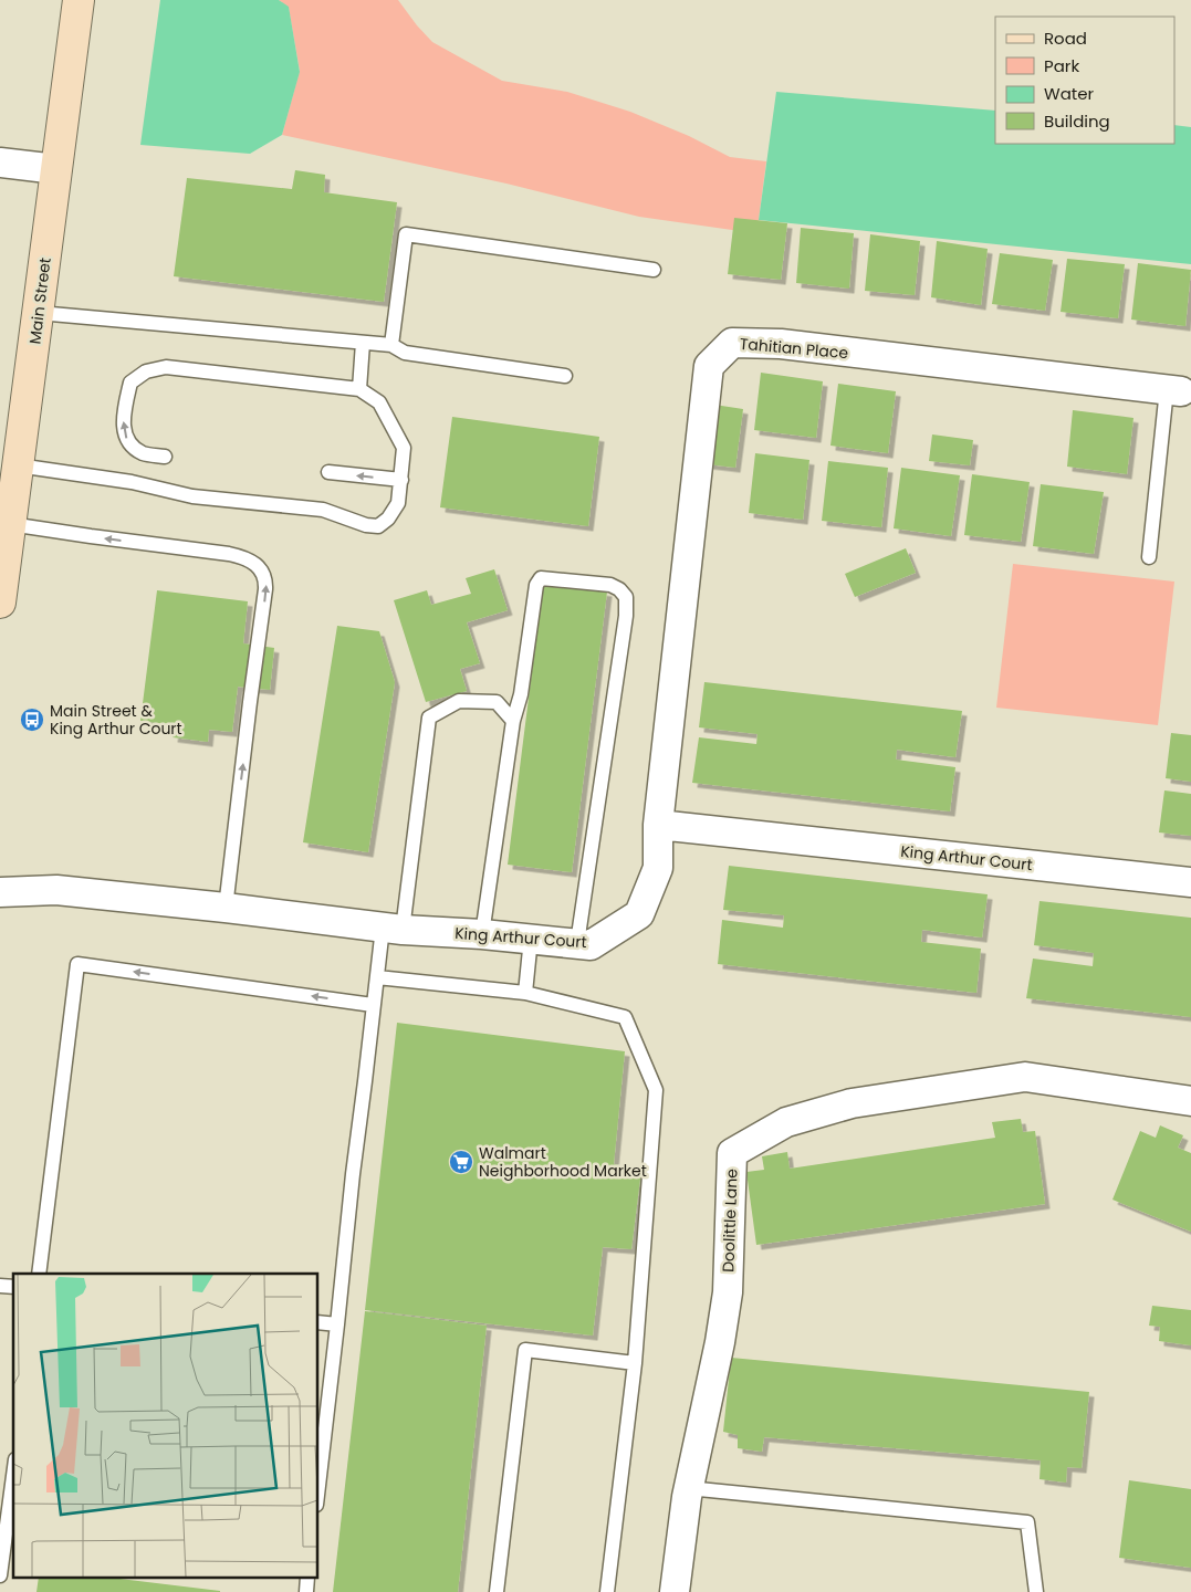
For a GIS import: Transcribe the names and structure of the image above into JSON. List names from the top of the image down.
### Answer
{
  "streets": {
    "main road": ["Main Street"],
    "street": ["Tahitian Place", "King Arthur Court", "Doolittle Lane"]
  },
  "crossings": [
    ["Tahitian Place", "King Arthur Court"]
  ],
  "places": {
    "bus stop": ["Main Street & King Arthur Court"],
    "supermarket": ["Walmart Neighborhood Market"]
  },
  "legend": [
    "Road",
    "Park",
    "Water",
    "Building"
  ]
}
